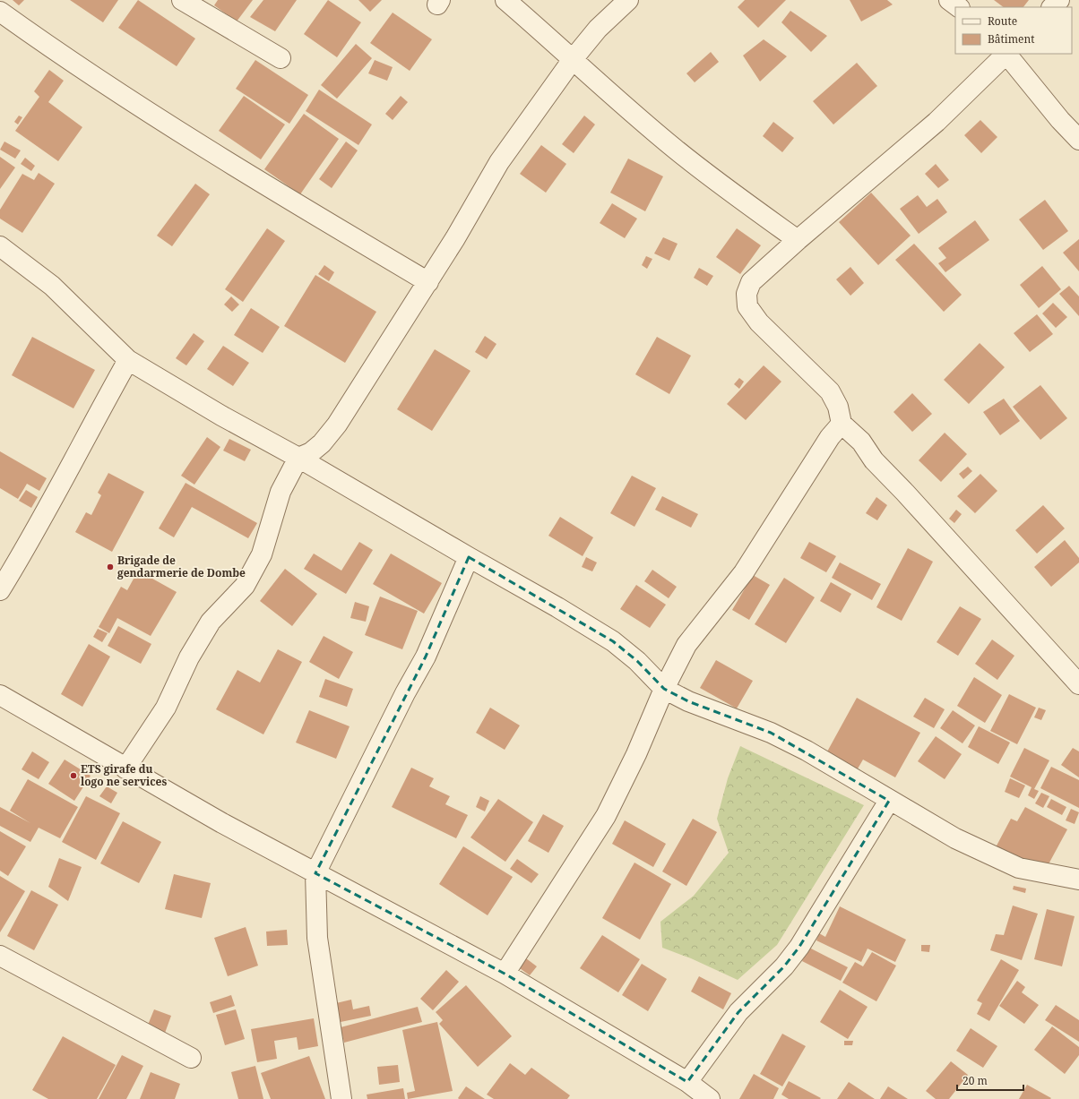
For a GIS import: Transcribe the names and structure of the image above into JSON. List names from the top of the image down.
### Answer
{
  "places": ["Brigade de gendarmerie de Dombe", "ETS girafe du logo ne services"],
  "legend": ["Route", "Bâtiment"],
  "scale_bar": "20 m"
}
